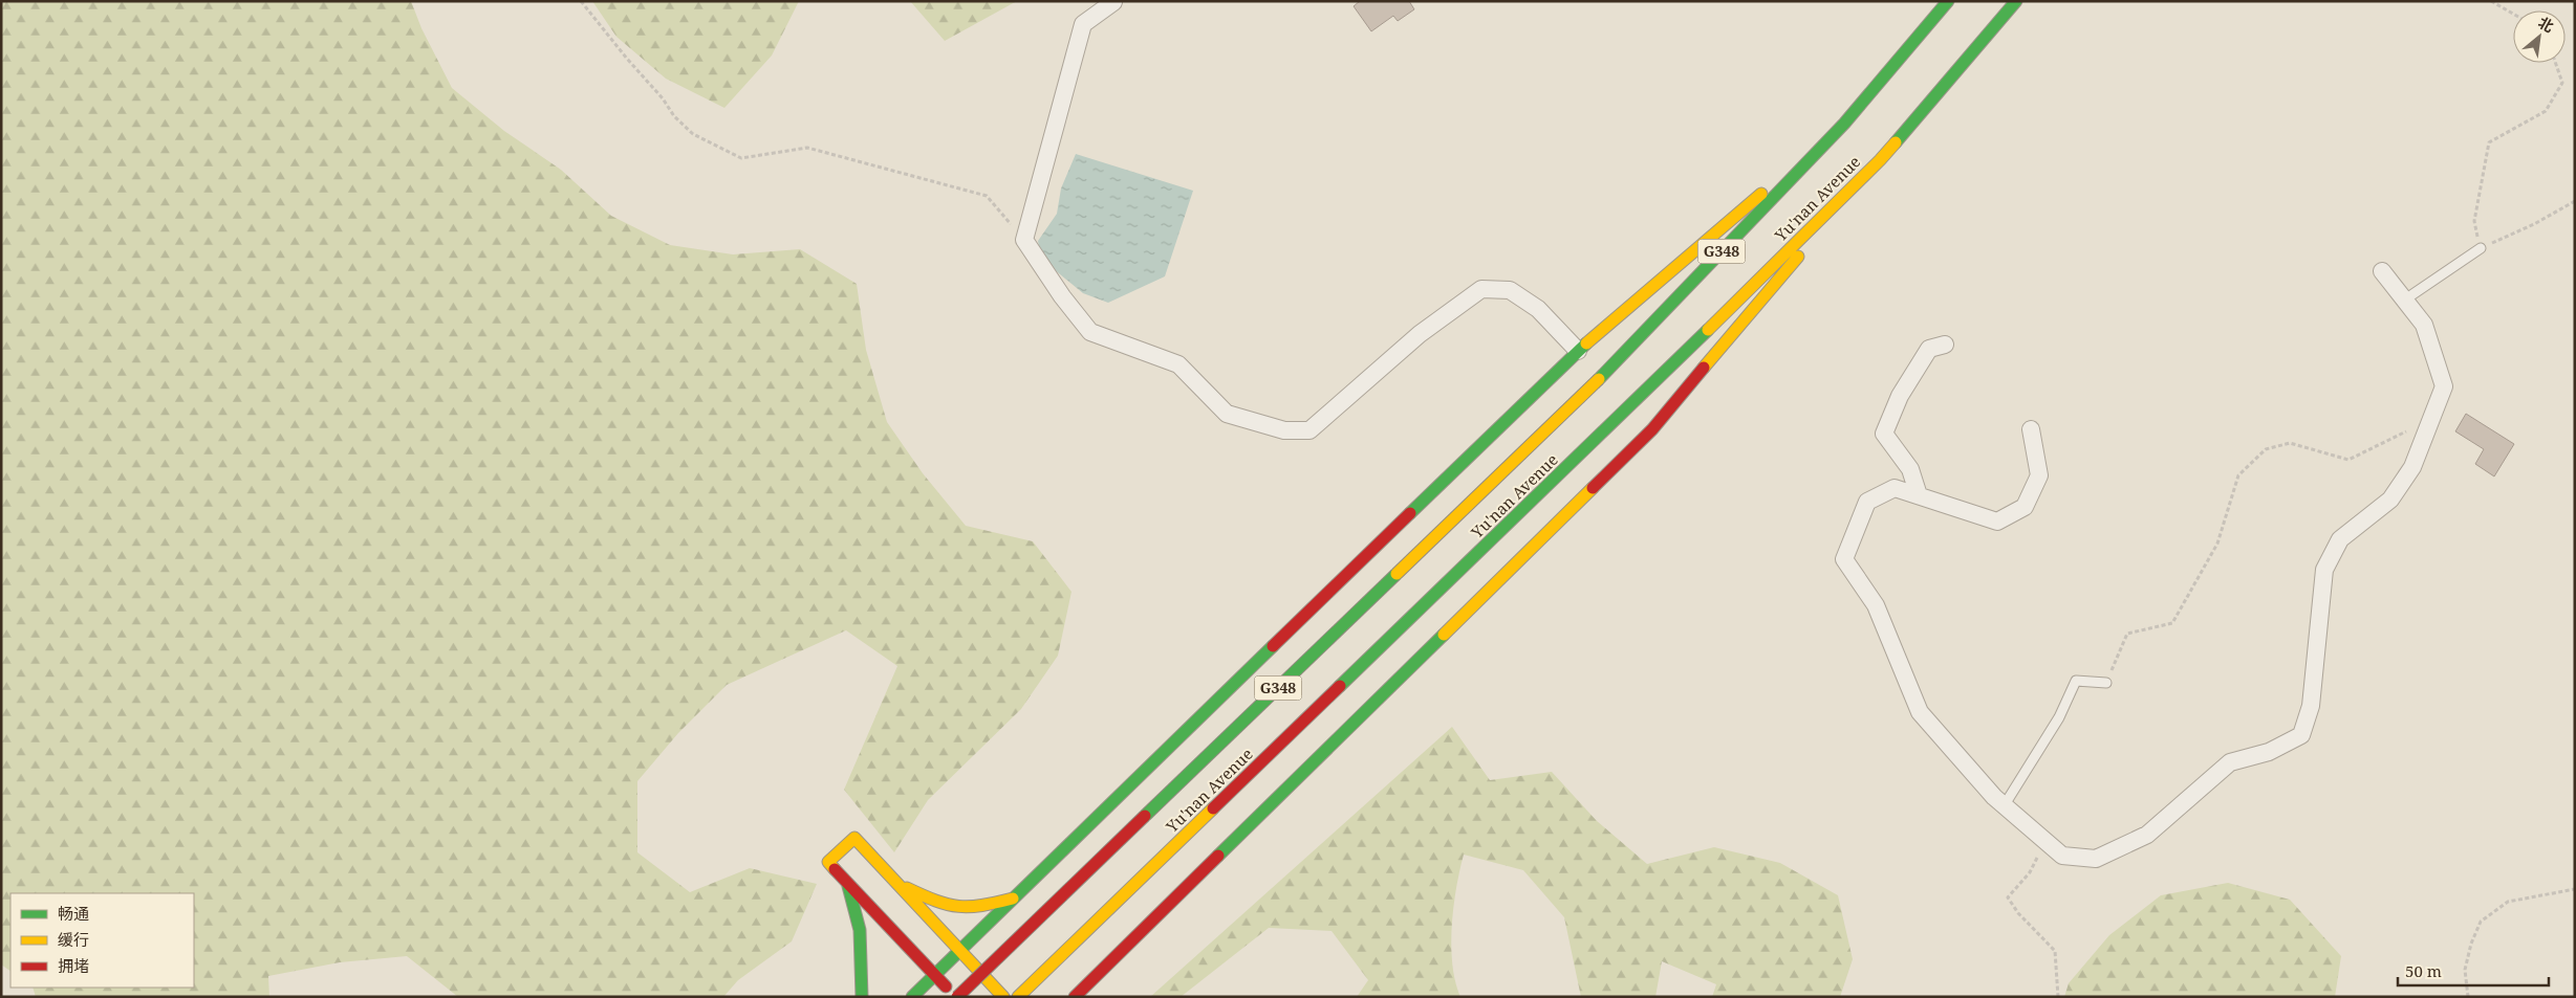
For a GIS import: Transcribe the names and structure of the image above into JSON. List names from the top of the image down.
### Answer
{
  "streets": {
    "main road": ["Yu'nan Avenue", "G348"]
  },
  "legend": ["畅通", "缓行", "拥堵"],
  "scale_bar": "50 m",
  "north": "top right"
}
